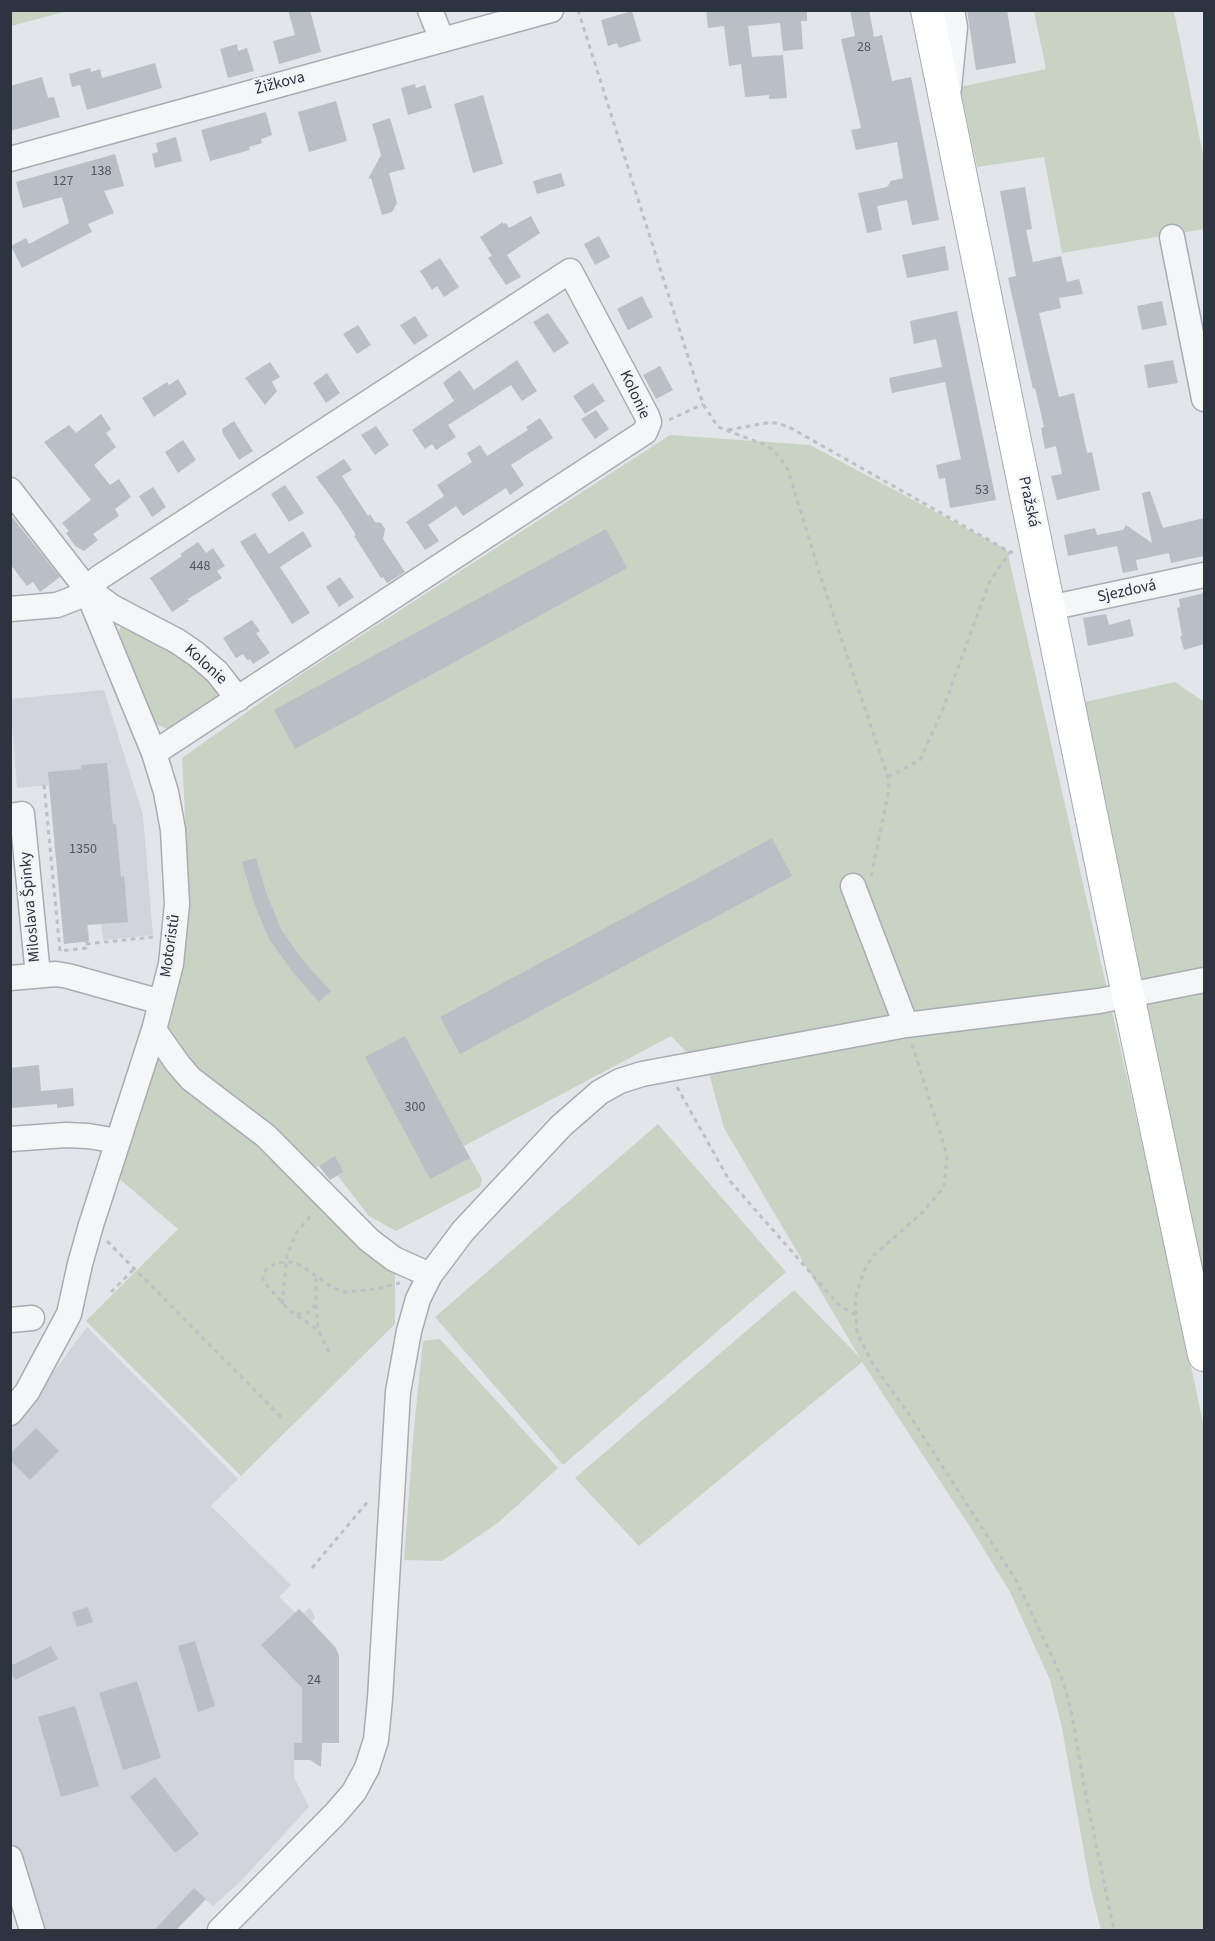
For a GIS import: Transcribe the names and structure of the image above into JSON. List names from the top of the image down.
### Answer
{
  "streets": {
    "main road": ["Pražská"],
    "street": [
      "Žižkova",
      "Kolonie",
      "Sjezdová",
      "Miloslava Špinky",
      "Motoristů"
    ]
  },
  "crossings": [
    ["Kolonie", "Motoristů"],
    ["Pražská", "Sjezdová"]
  ],
  "house_numbers": [
    "28",
    "138",
    "127",
    "53",
    "448",
    "1350",
    "300",
    "24"
  ]
}
